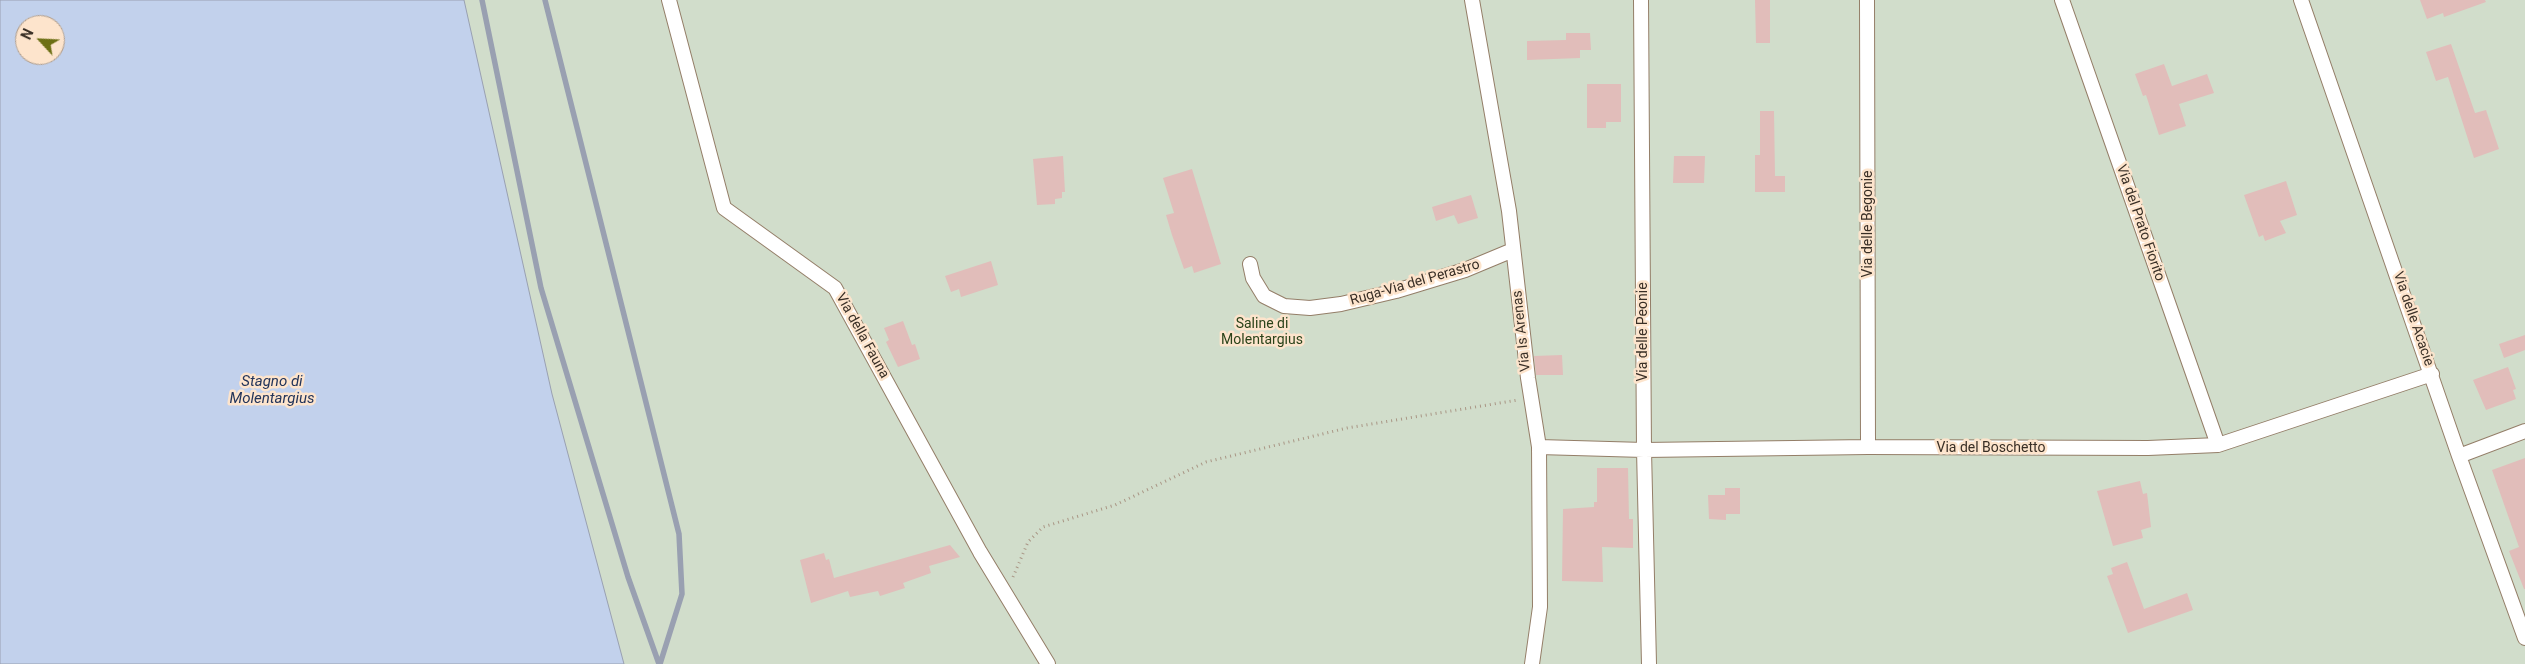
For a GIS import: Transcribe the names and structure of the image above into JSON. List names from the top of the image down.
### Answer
{
  "streets": {
    "street": [
      "Via del Prato Fiorito",
      "Via delle Begonie",
      "Ruga-Via del Perastro",
      "Via delle Acacie",
      "Via Is Arenas",
      "Via delle Peonie",
      "Via della Fauna",
      "Via del Boschetto"
    ]
  },
  "crossings": [
    ["Via del Prato Fiorito", "Via del Boschetto"],
    ["Via delle Begonie", "Via del Boschetto"],
    ["Ruga-Via del Perastro", "Via Is Arenas"],
    ["Via delle Acacie", "Via del Boschetto"],
    ["Via Is Arenas", "Via del Boschetto"],
    ["Via delle Peonie", "Via del Boschetto"]
  ],
  "water": ["Stagno di Molentargius"],
  "parks": ["Saline di Molentargius"],
  "north": "top left"
}
